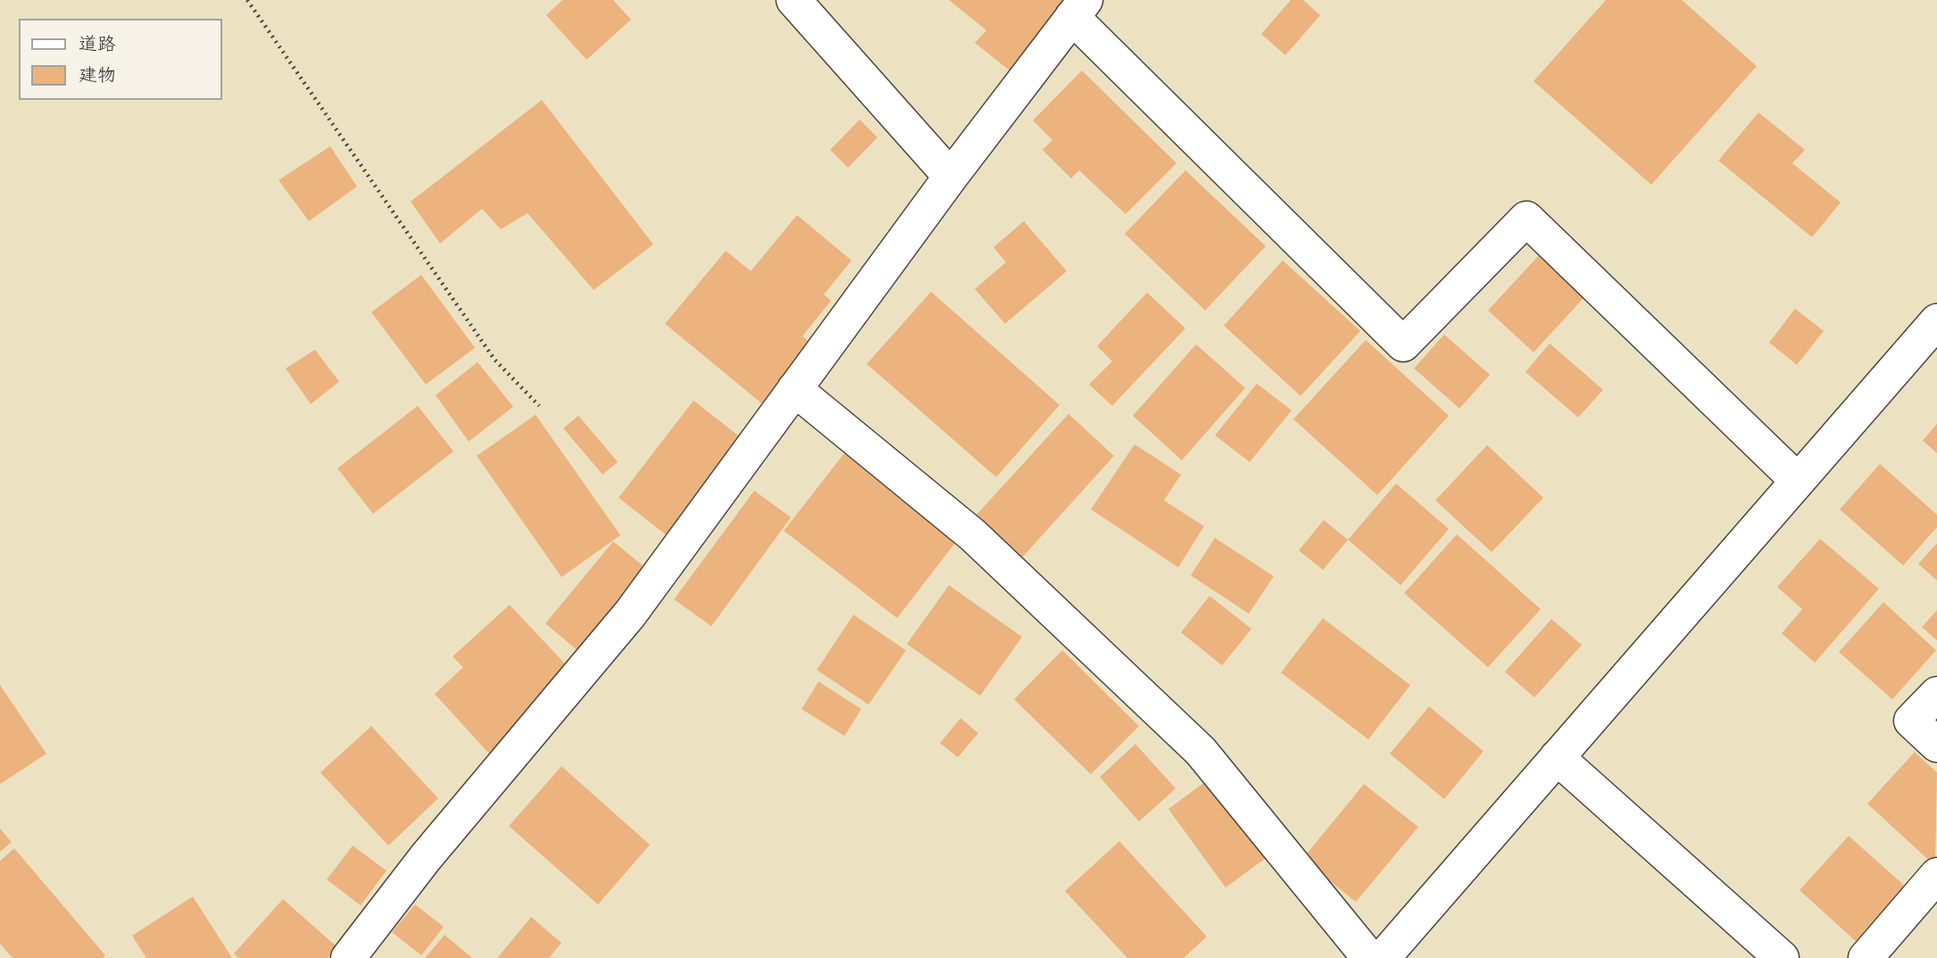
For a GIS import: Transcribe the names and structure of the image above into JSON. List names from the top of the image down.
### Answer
{
  "legend": ["道路", "建物"]
}
